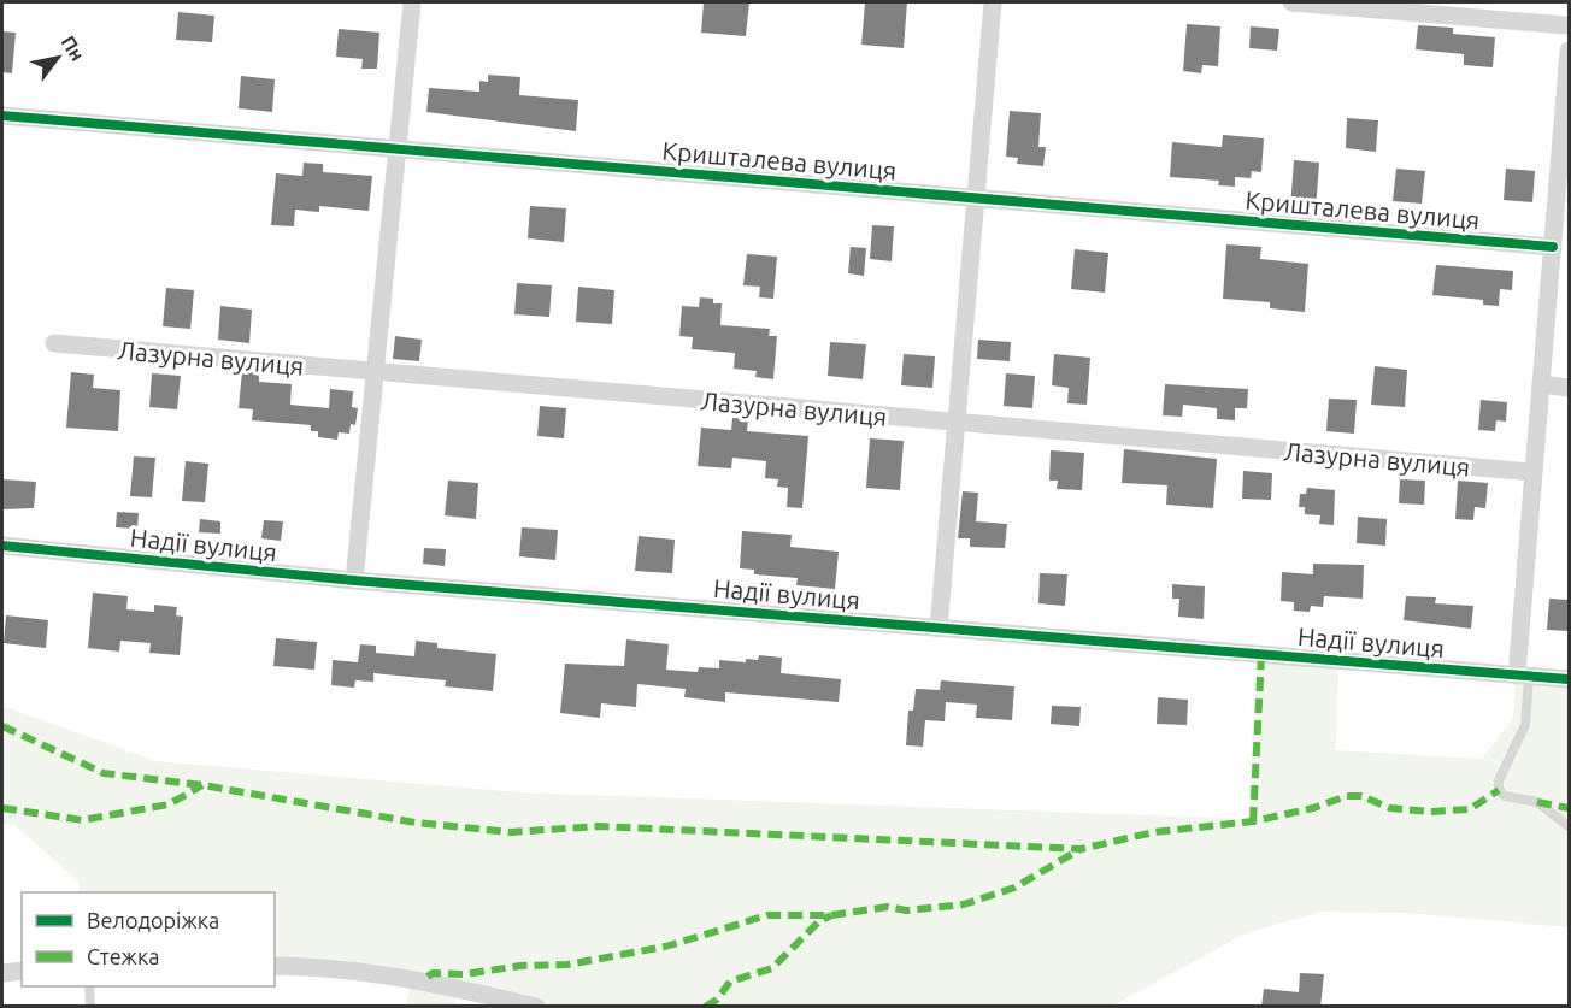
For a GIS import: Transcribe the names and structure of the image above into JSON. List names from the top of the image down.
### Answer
{
  "streets": {
    "street": ["Кришталева вулиця", "Лазурна вулиця", "Надії вулиця"]
  },
  "legend": ["Велодоріжка", "Стежка"],
  "north": "top right"
}
